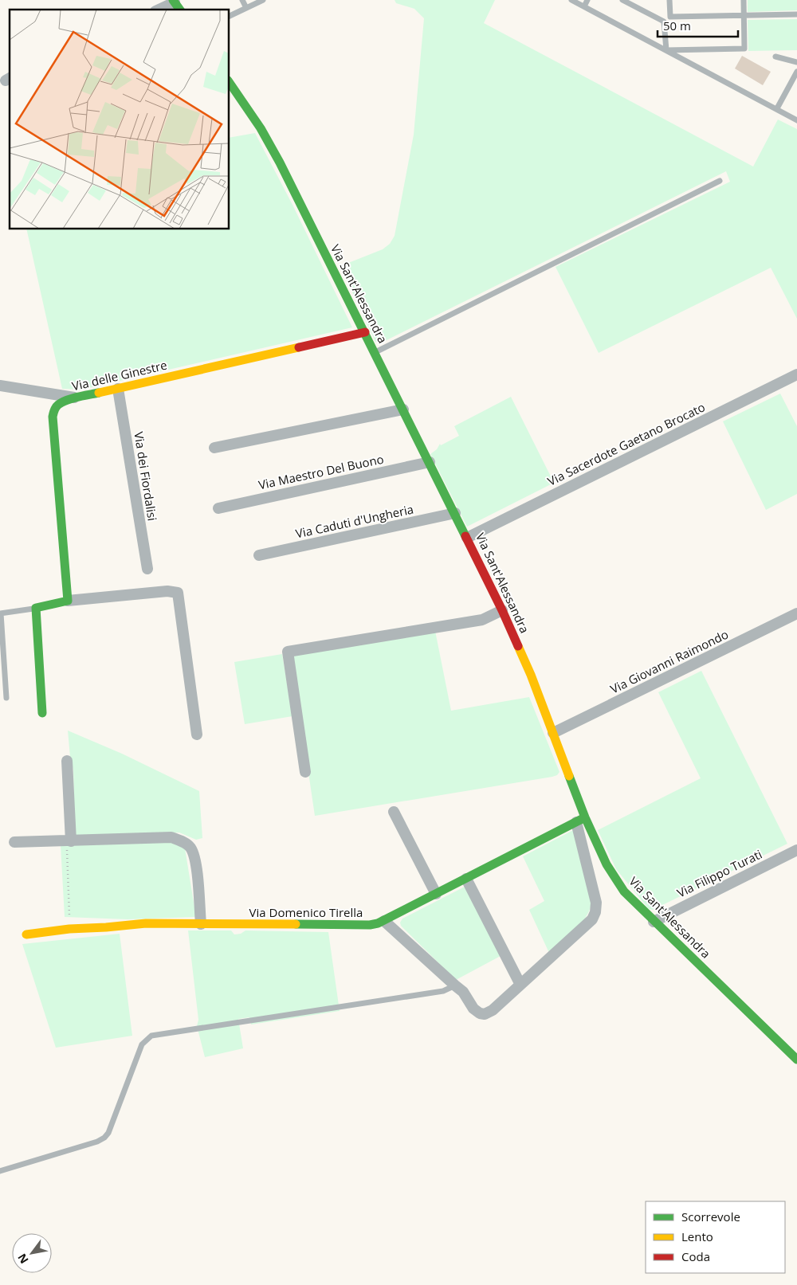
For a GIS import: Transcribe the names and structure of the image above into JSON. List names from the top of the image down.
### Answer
{
  "streets": {
    "street": [
      "Via Sant'Alessandra",
      "Via delle Ginestre",
      "Via Sacerdote Gaetano Brocato",
      "Via Maestro Del Buono",
      "Via dei Fiordalisi",
      "Via Caduti d'Ungheria",
      "Via Giovanni Raimondo",
      "Via Filippo Turati",
      "Via Domenico Tirella"
    ]
  },
  "crossings": [
    ["Via Sant'Alessandra", "Via delle Ginestre"],
    ["Via Sant'Alessandra", "Via Sacerdote Gaetano Brocato"],
    ["Via Sant'Alessandra", "Via Maestro Del Buono"],
    ["Via Sant'Alessandra", "Via Caduti d'Ungheria"],
    ["Via Sant'Alessandra", "Via Giovanni Raimondo"],
    ["Via Sant'Alessandra", "Via Filippo Turati"],
    ["Via Sant'Alessandra", "Via Domenico Tirella"],
    ["Via delle Ginestre", "Via dei Fiordalisi"]
  ],
  "legend": ["Scorrevole", "Lento", "Coda"],
  "scale_bar": "50 m",
  "north": "bottom left"
}
